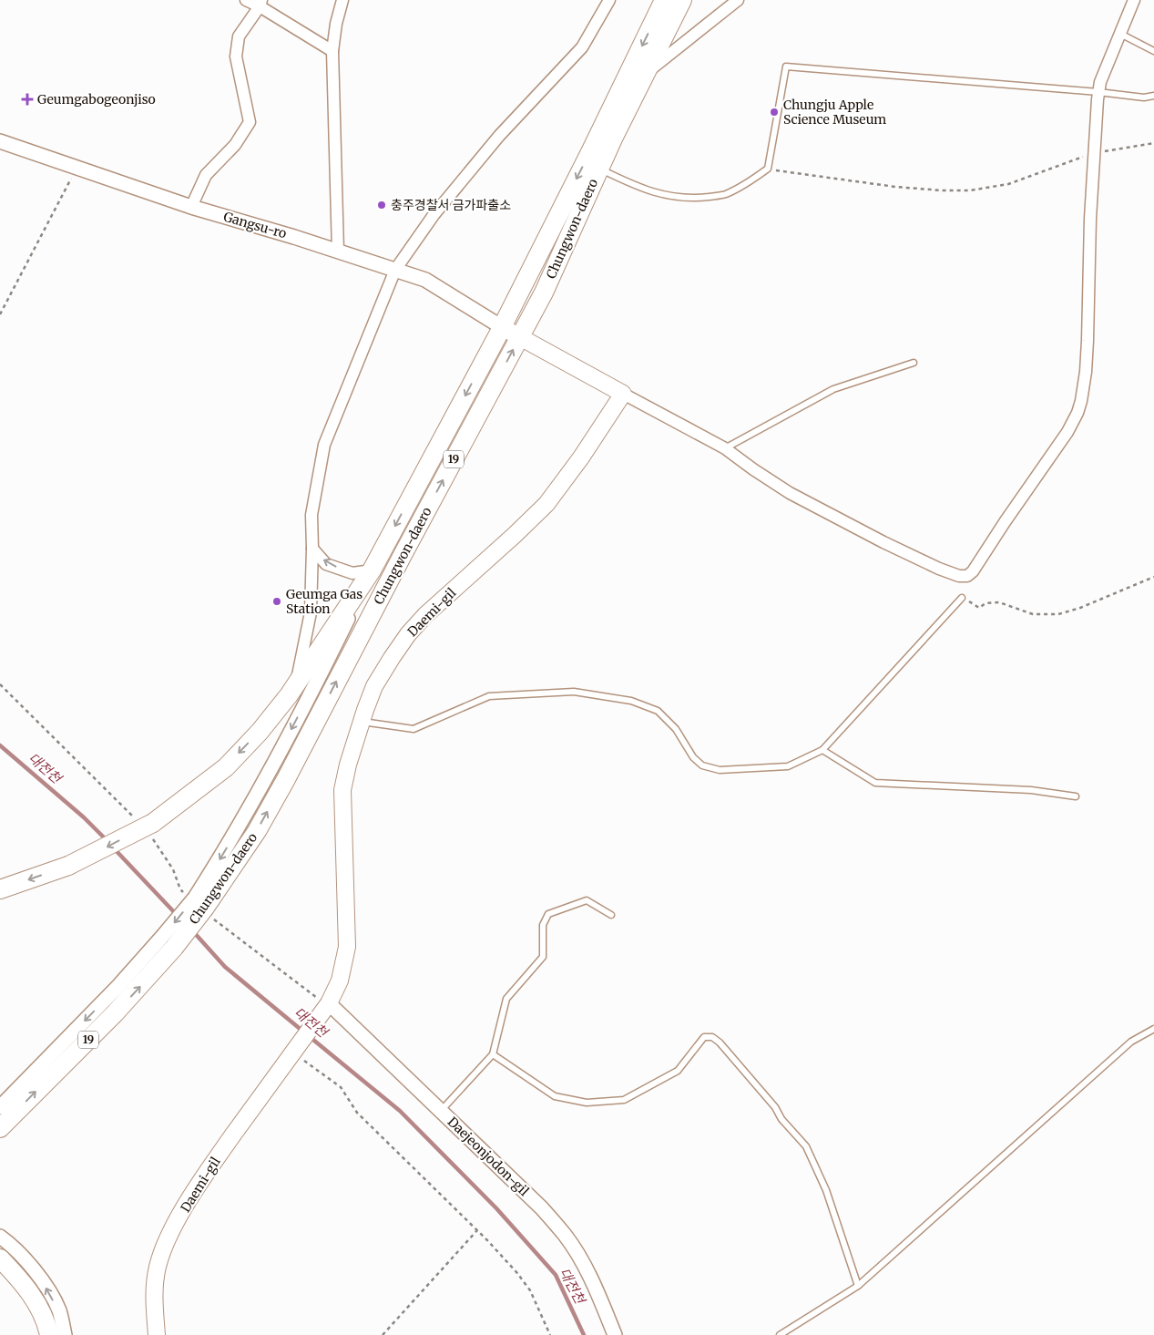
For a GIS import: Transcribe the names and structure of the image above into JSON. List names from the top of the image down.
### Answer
{
  "streets": {
    "highway": ["Chungwon-daero", "19"],
    "main road": ["Daemi-gil"],
    "street": ["Gangsu-ro", "Daejeonjodon-gil"]
  },
  "crossings": [
    ["Gangsu-ro", "Chungwon-daero"],
    ["Daemi-gil", "Daejeonjodon-gil"]
  ],
  "water": ["대전천"],
  "places": {
    "health": ["Geumgabogeonjiso"],
    "other": ["Chungju Apple Science Museum", "충주경찰서 금가파출소", "Geumga Gas Station"]
  }
}
